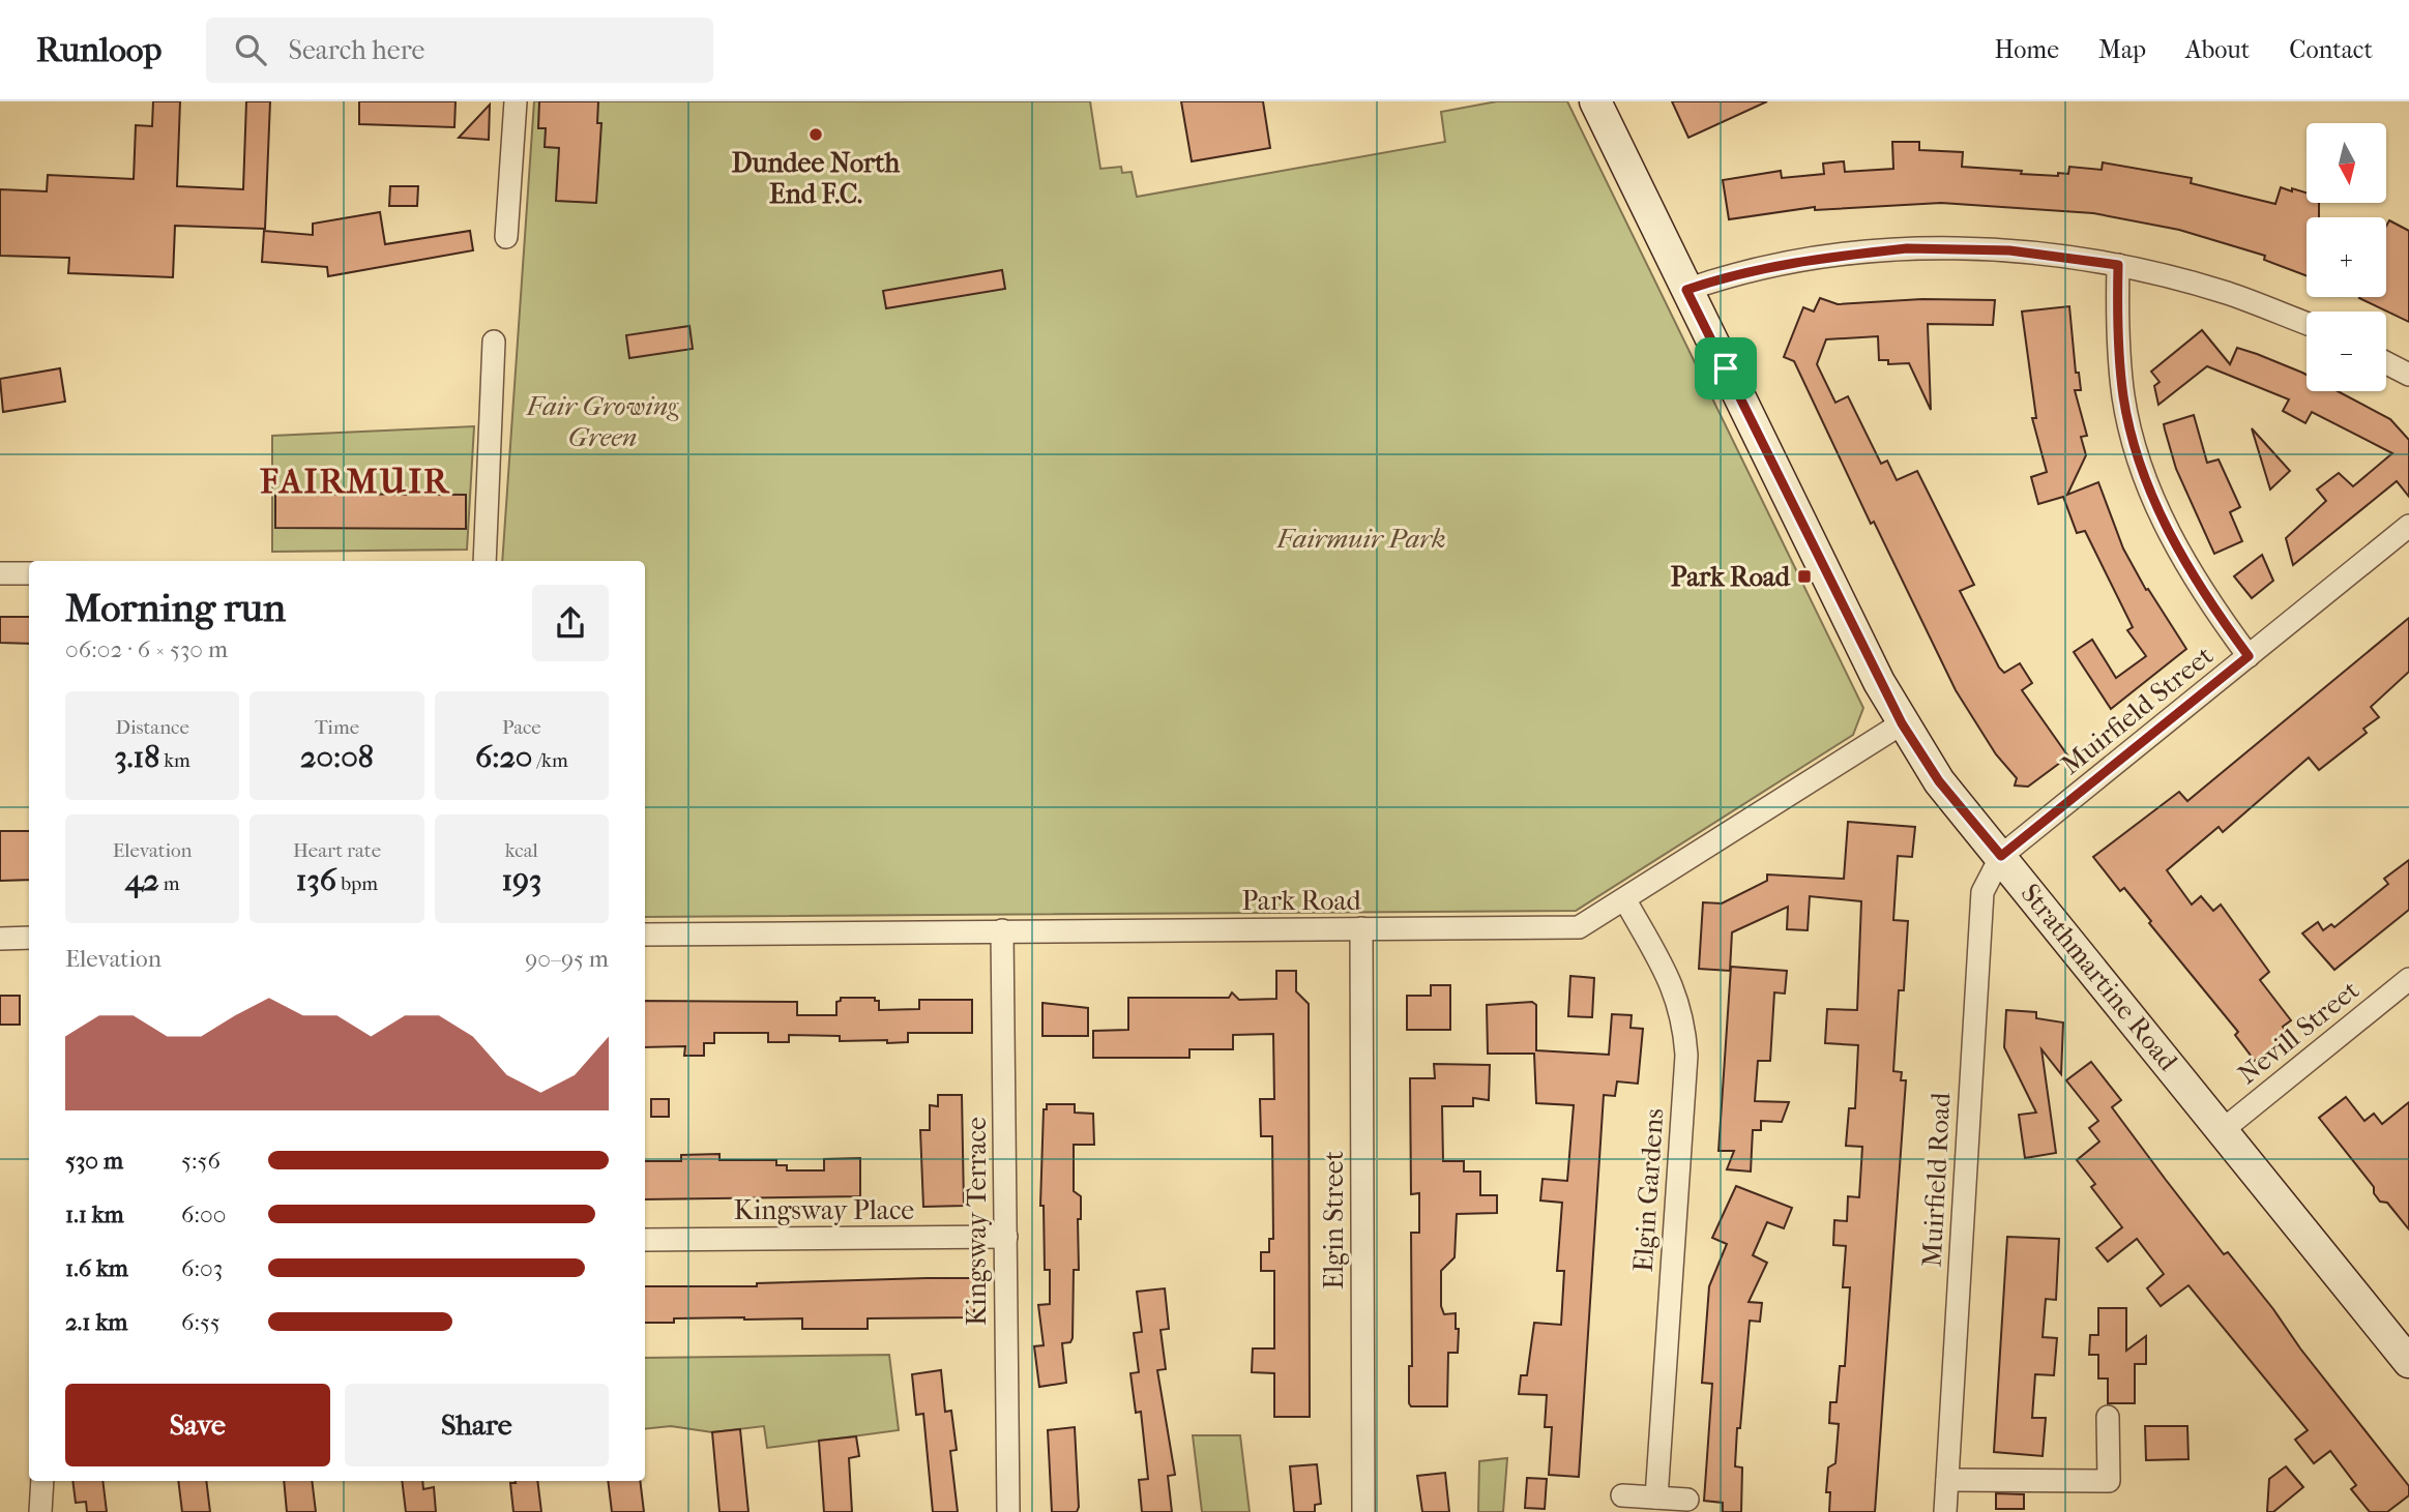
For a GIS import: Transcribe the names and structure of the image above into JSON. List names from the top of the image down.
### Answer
{
  "streets": {
    "street": [
      "Muirfield Street",
      "Park Road",
      "Strathmartine Road",
      "Nevill Street",
      "Muirfield Road",
      "Elgin Gardens",
      "Kingsway Place",
      "Elgin Street",
      "Kingsway Terrace"
    ]
  },
  "crossings": [
    ["Muirfield Street", "Strathmartine Road"],
    ["Muirfield Street", "Muirfield Road"],
    ["Park Road", "Strathmartine Road"],
    ["Park Road", "Elgin Gardens"],
    ["Park Road", "Elgin Street"],
    ["Park Road", "Kingsway Terrace"],
    ["Strathmartine Road", "Nevill Street"],
    ["Strathmartine Road", "Muirfield Road"],
    ["Kingsway Place", "Kingsway Terrace"]
  ],
  "districts": ["FAIRMUIR"],
  "parks": ["Fair Growing Green", "Fairmuir Park"],
  "places": {
    "other": ["Dundee North End F.C."],
    "transit": ["Park Road"]
  },
  "north": "bottom",
  "page": {
    "header": "Runloop",
    "search": "Search here",
    "nav": [
      "Home",
      "Map",
      "About",
      "Contact"
    ],
    "map_buttons": ["+", "−"],
    "heading": ["Morning run", "06:02 · 6 × 530 m"],
    "stats": [
      ["Distance", "3.18 km"],
      ["Time", "20:08"],
      ["Pace", "6:20 /km"],
      ["Elevation", "42 m"],
      ["Heart rate", "136 bpm"],
      ["kcal", "193"]
    ],
    "chart": ["Elevation", "90–95 m"],
    "list": [
      {
        "name": "530 m",
        "note": "5:56"
      },
      {
        "name": "1.1 km",
        "note": "6:00"
      },
      {
        "name": "1.6 km",
        "note": "6:03"
      },
      {
        "name": "2.1 km",
        "note": "6:55"
      }
    ],
    "buttons": ["Save", "Share"]
  }
}
